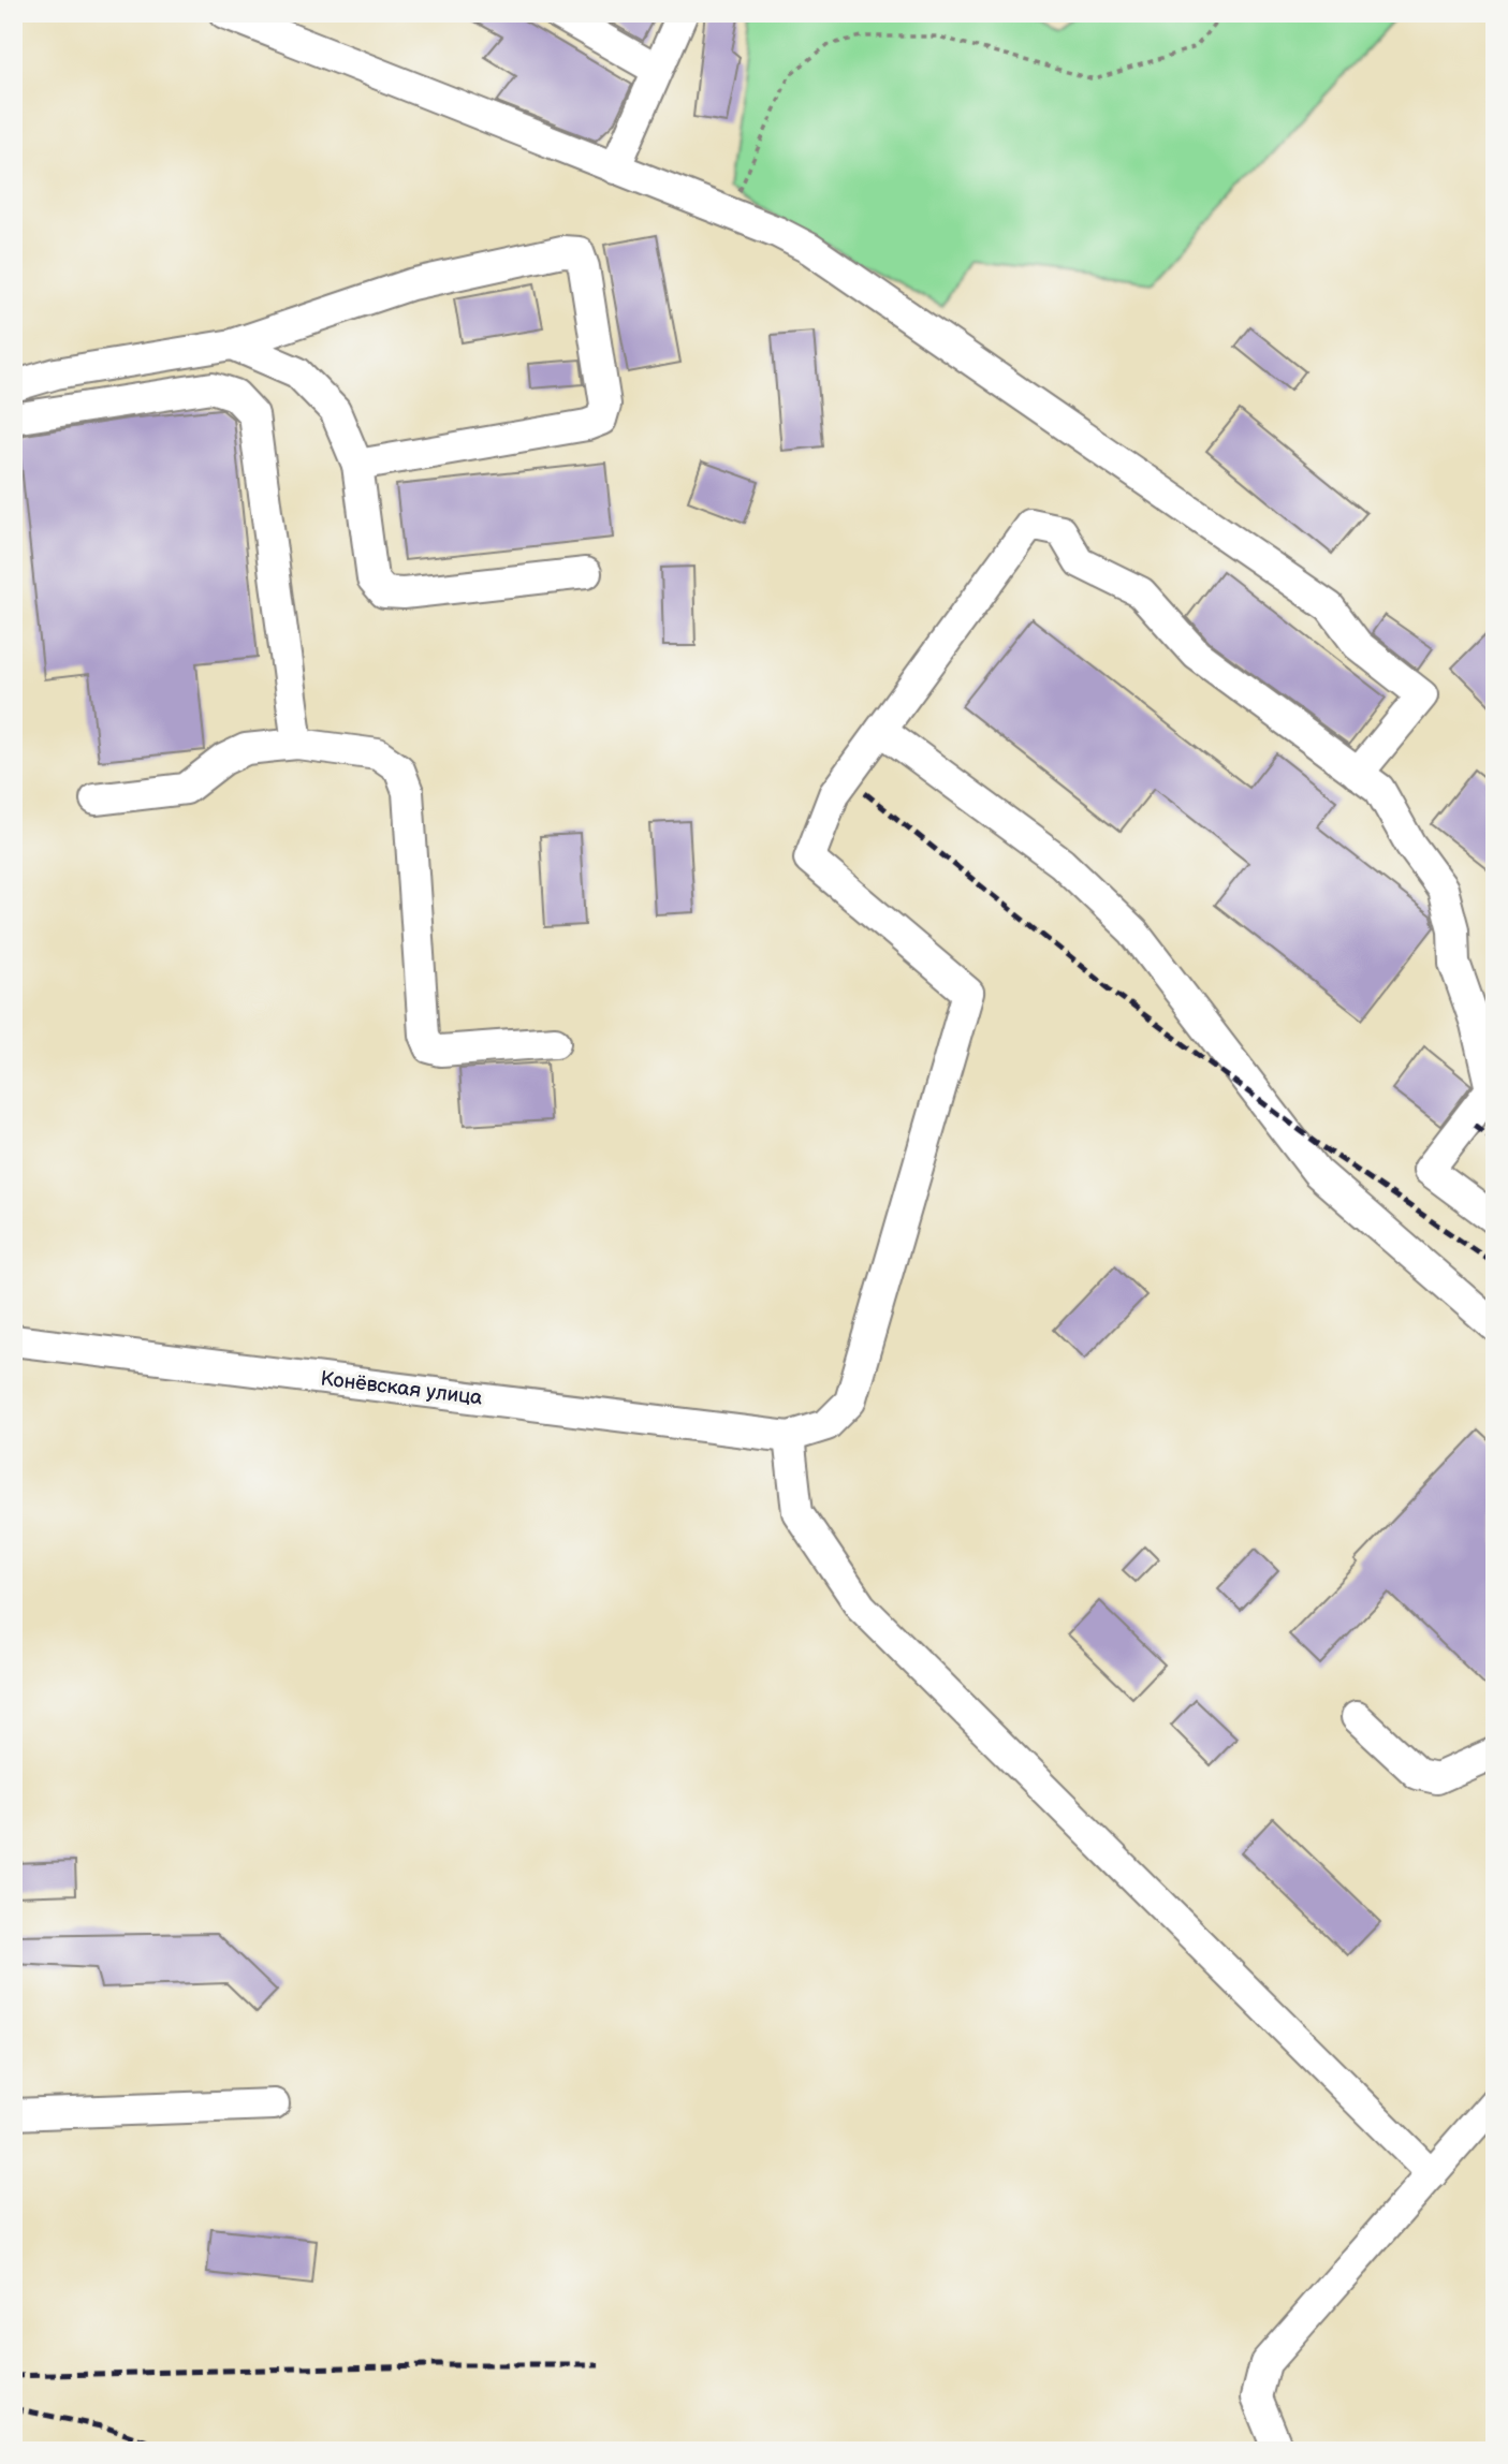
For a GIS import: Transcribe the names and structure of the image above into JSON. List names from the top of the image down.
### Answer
{
  "streets": {
    "lane": ["Конёвская улица"]
  }
}
